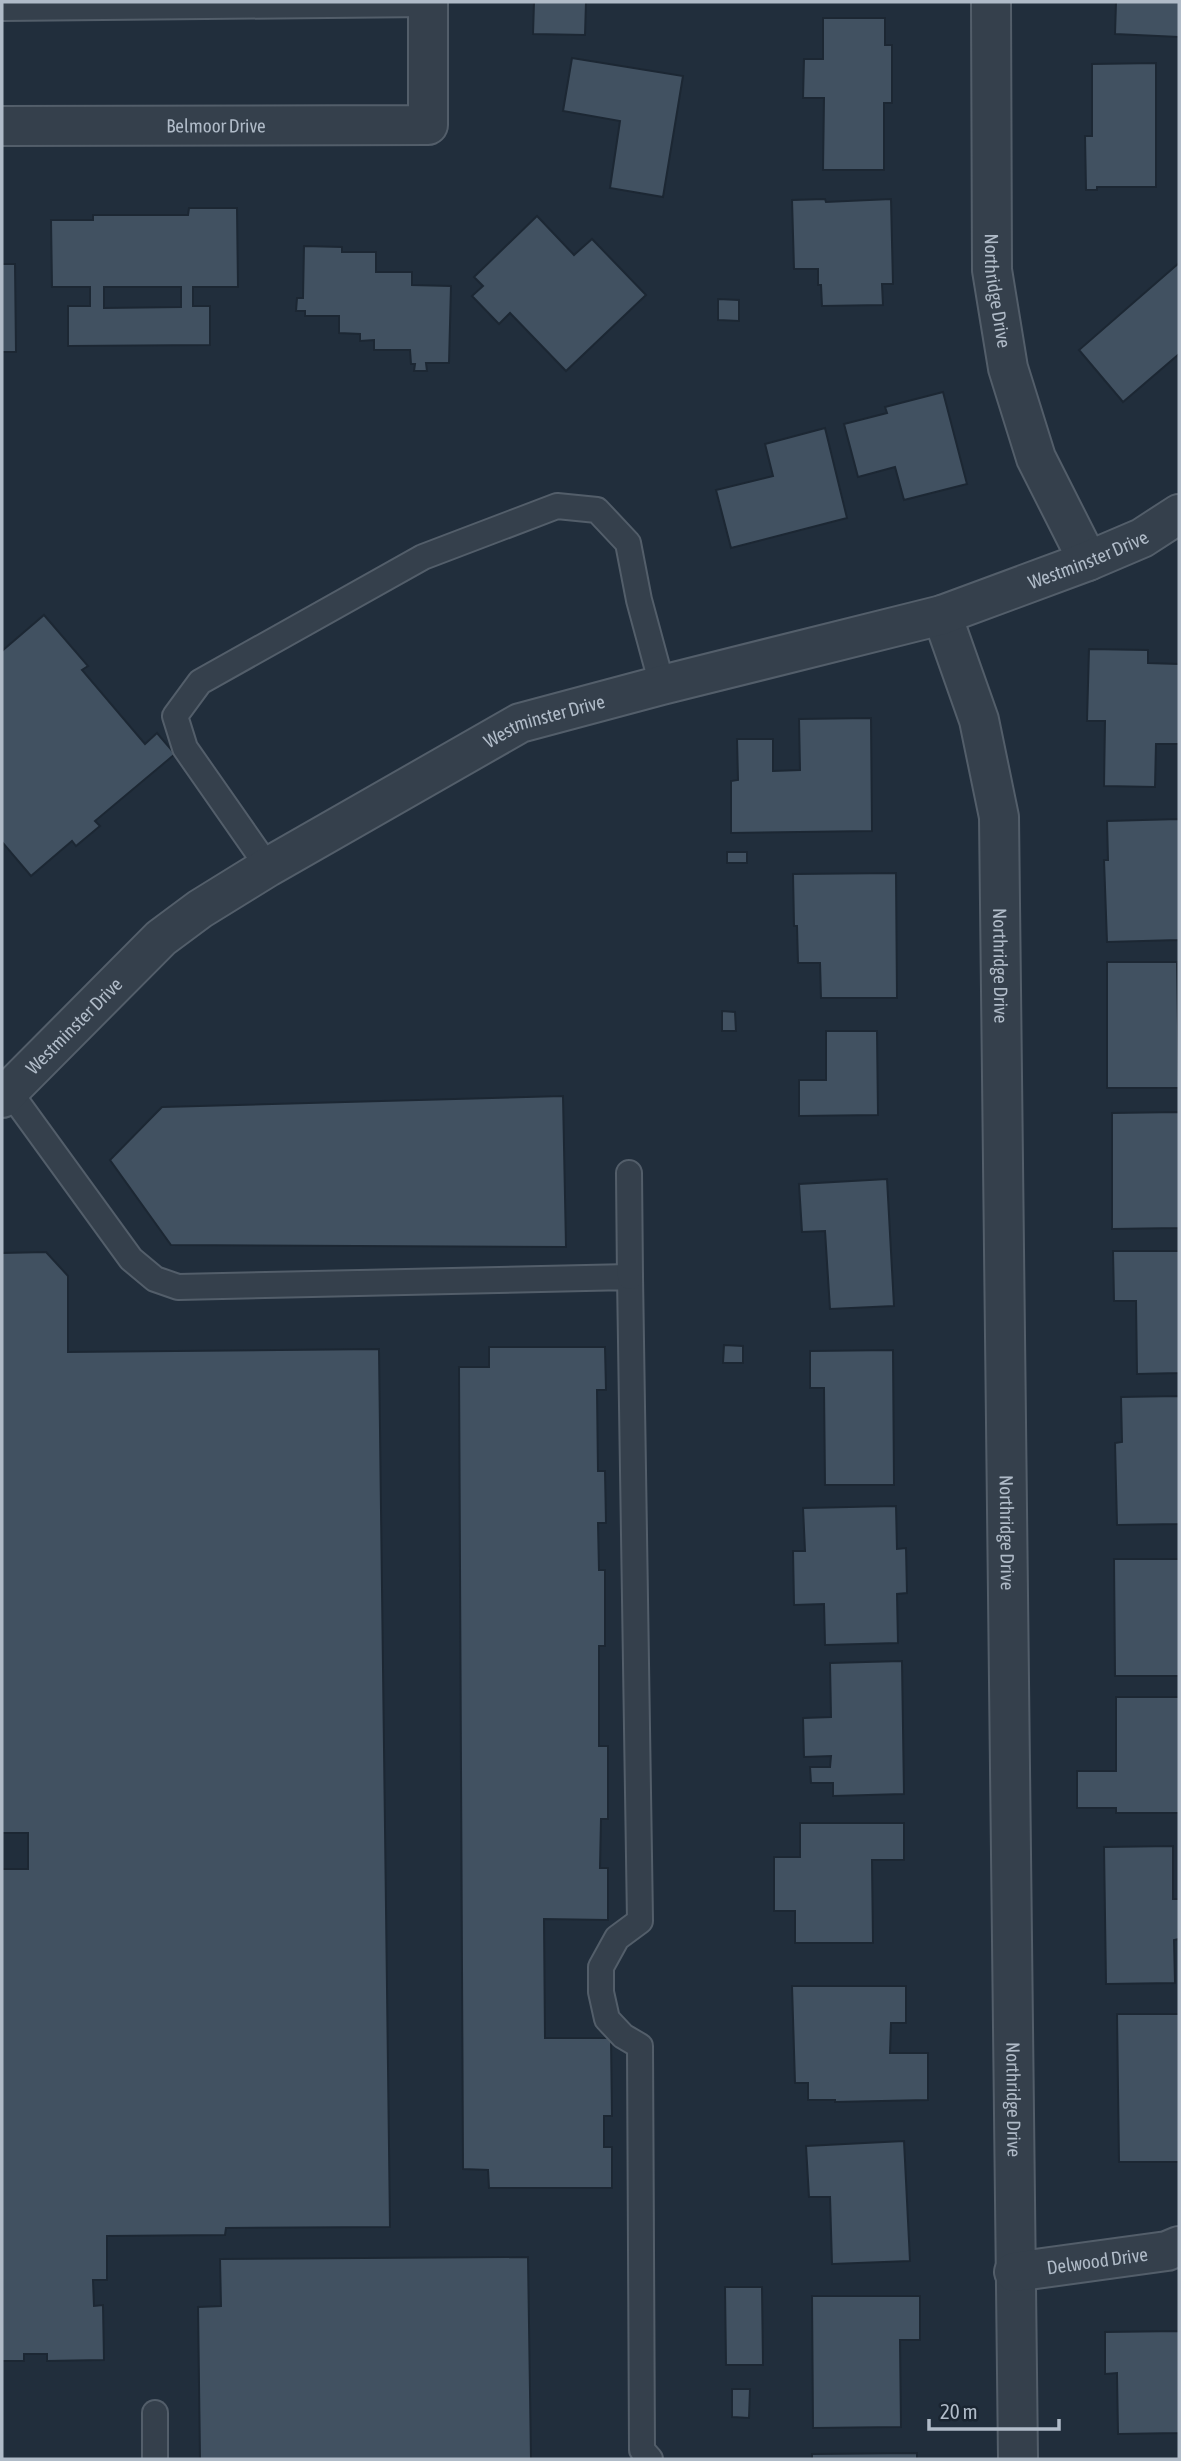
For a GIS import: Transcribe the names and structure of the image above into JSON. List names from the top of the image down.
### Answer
{
  "streets": {
    "street": [
      "Belmoor Drive",
      "Northridge Drive",
      "Westminster Drive",
      "Delwood Drive"
    ]
  },
  "crossings": [
    ["Northridge Drive", "Westminster Drive"],
    ["Northridge Drive", "Delwood Drive"]
  ],
  "scale_bar": "20 m"
}
